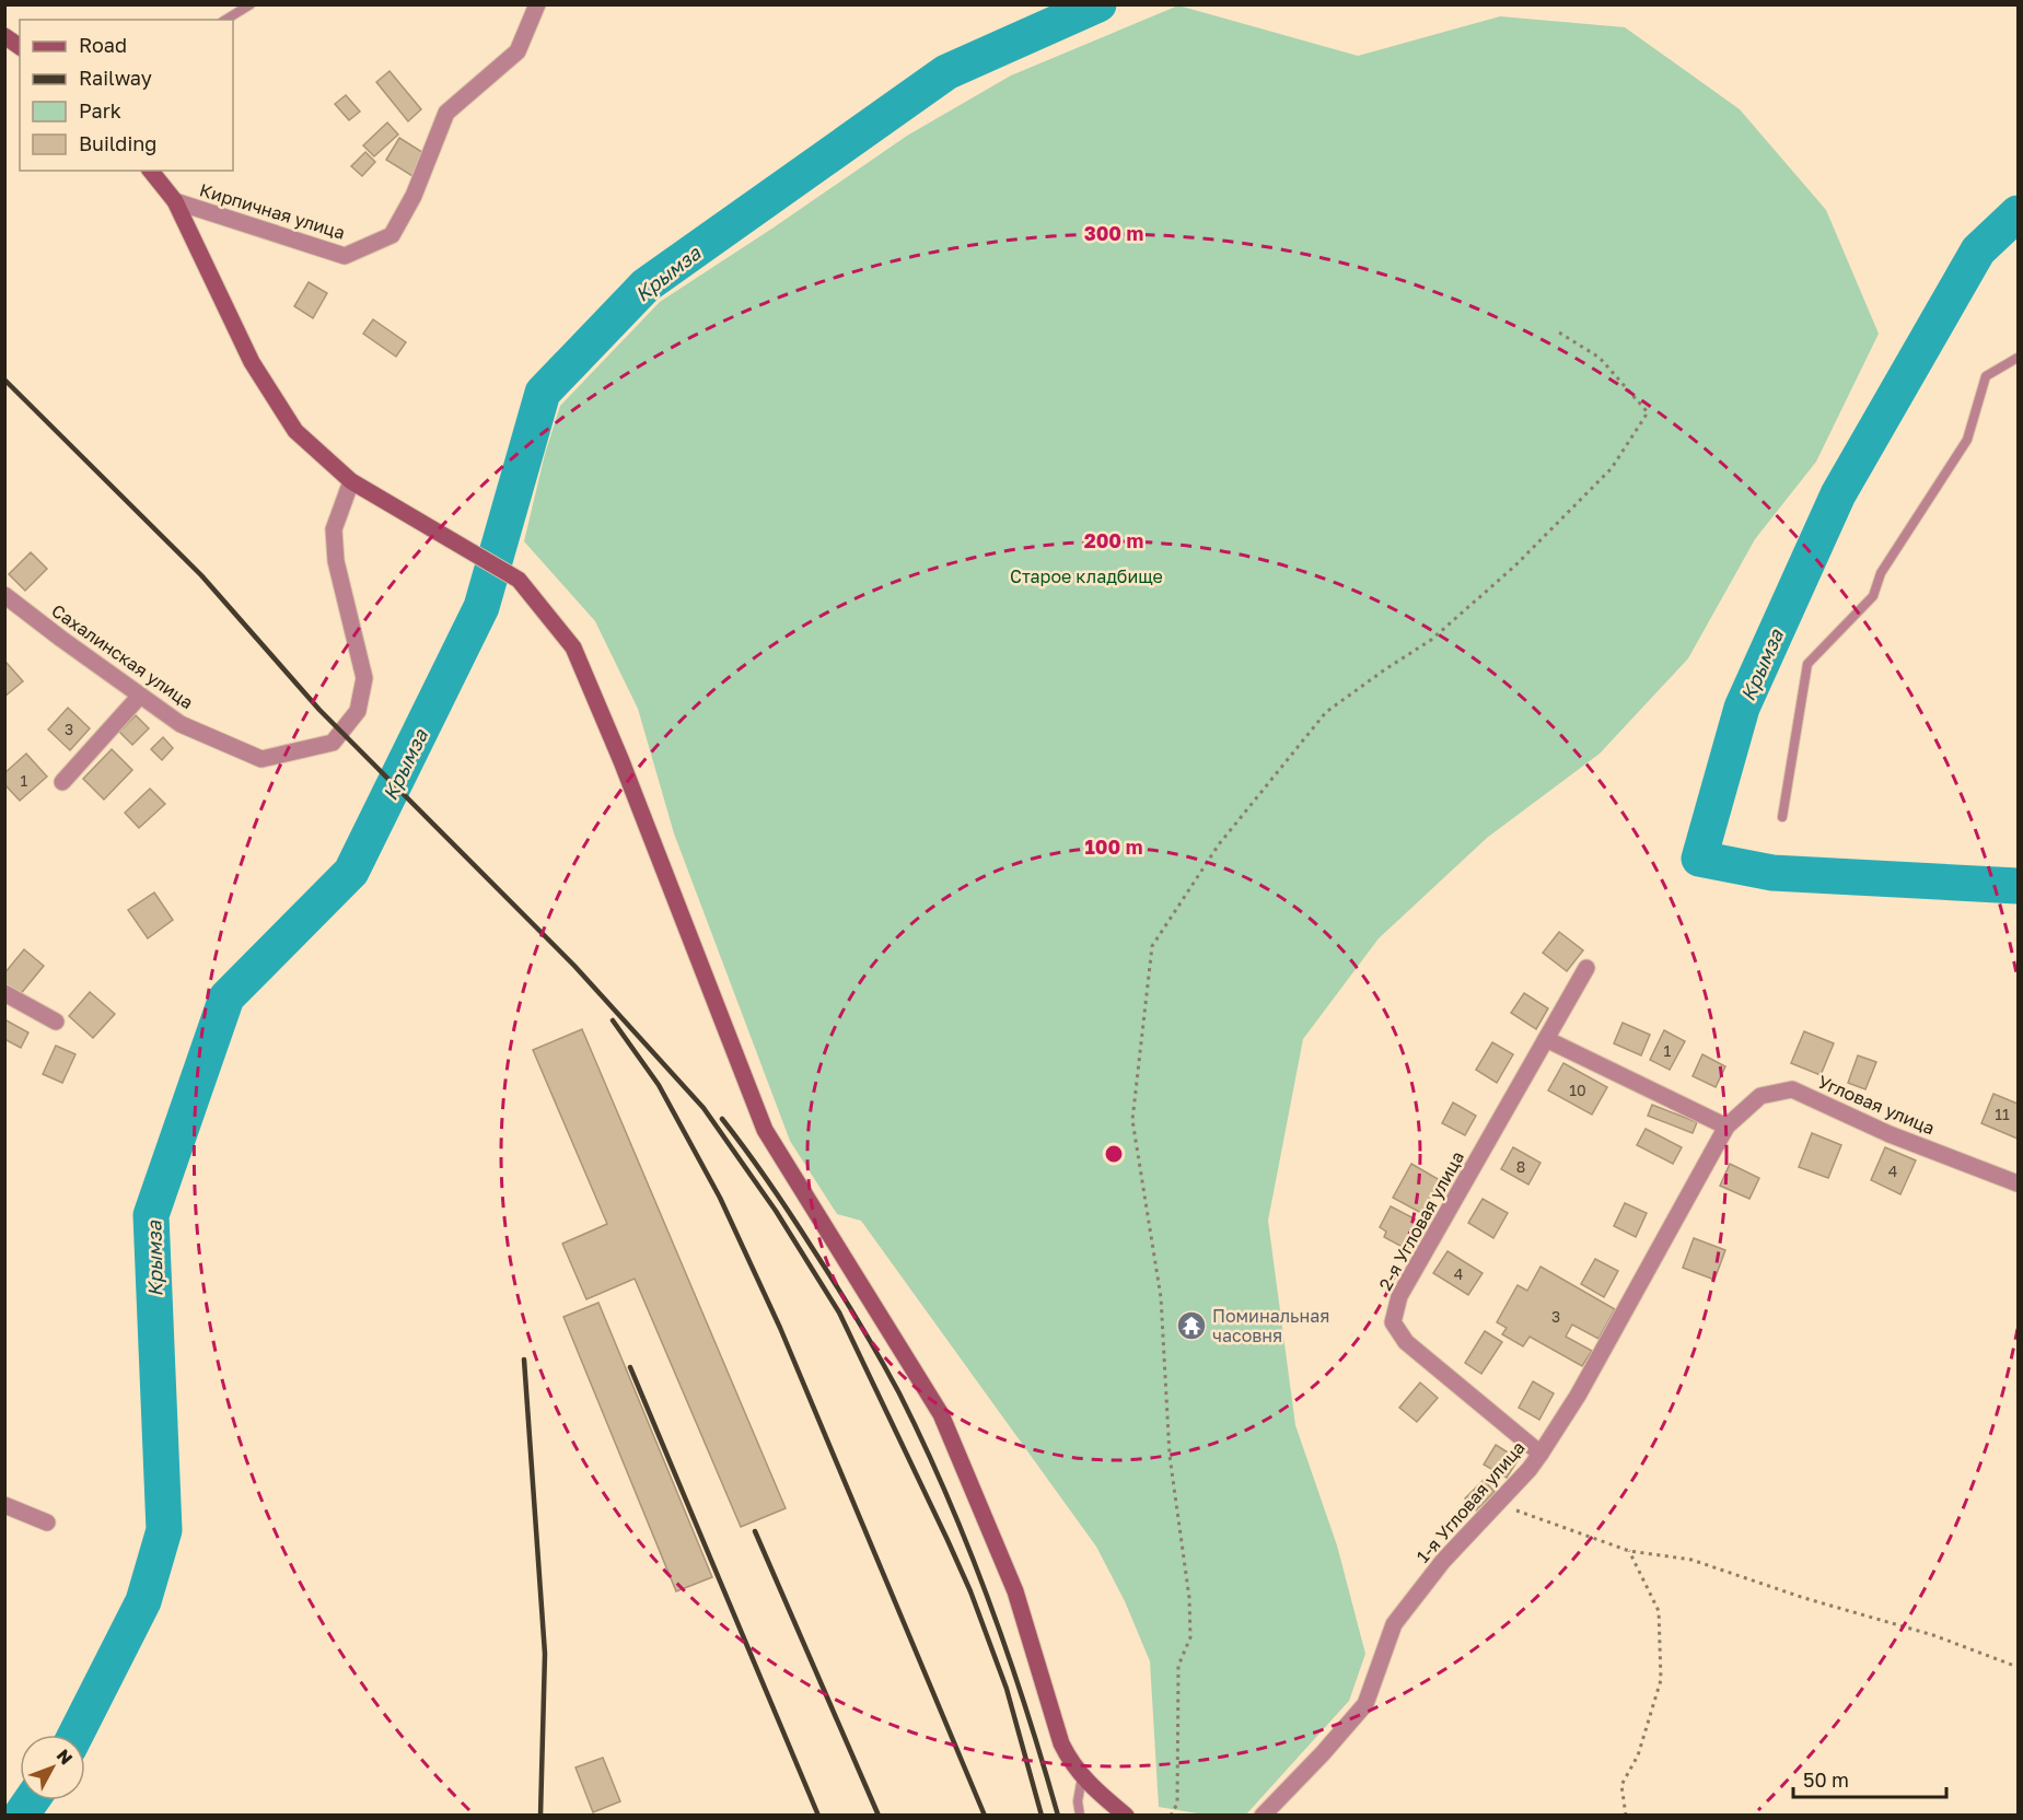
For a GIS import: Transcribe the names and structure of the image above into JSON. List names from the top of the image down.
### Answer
{
  "streets": {
    "street": [
      "Кирпичная улица",
      "Сахалинская улица",
      "Угловая улица",
      "2-я Угловая улица",
      "1-я Угловая улица"
    ]
  },
  "crossings": [
    ["Угловая улица", "1-я Угловая улица"],
    ["2-я Угловая улица", "1-я Угловая улица"]
  ],
  "water": ["Крымза"],
  "parks": ["Старое кладбище"],
  "places": {
    "temple": ["Поминальная часовня"]
  },
  "house_numbers": [
    "3",
    "1",
    "1",
    "10",
    "11",
    "8",
    "4",
    "4",
    "3"
  ],
  "legend": [
    "Road",
    "Railway",
    "Park",
    "Building"
  ],
  "scale_bar": "50 m",
  "north": "top right",
  "rings": ["300 m", "200 m", "100 m"]
}
